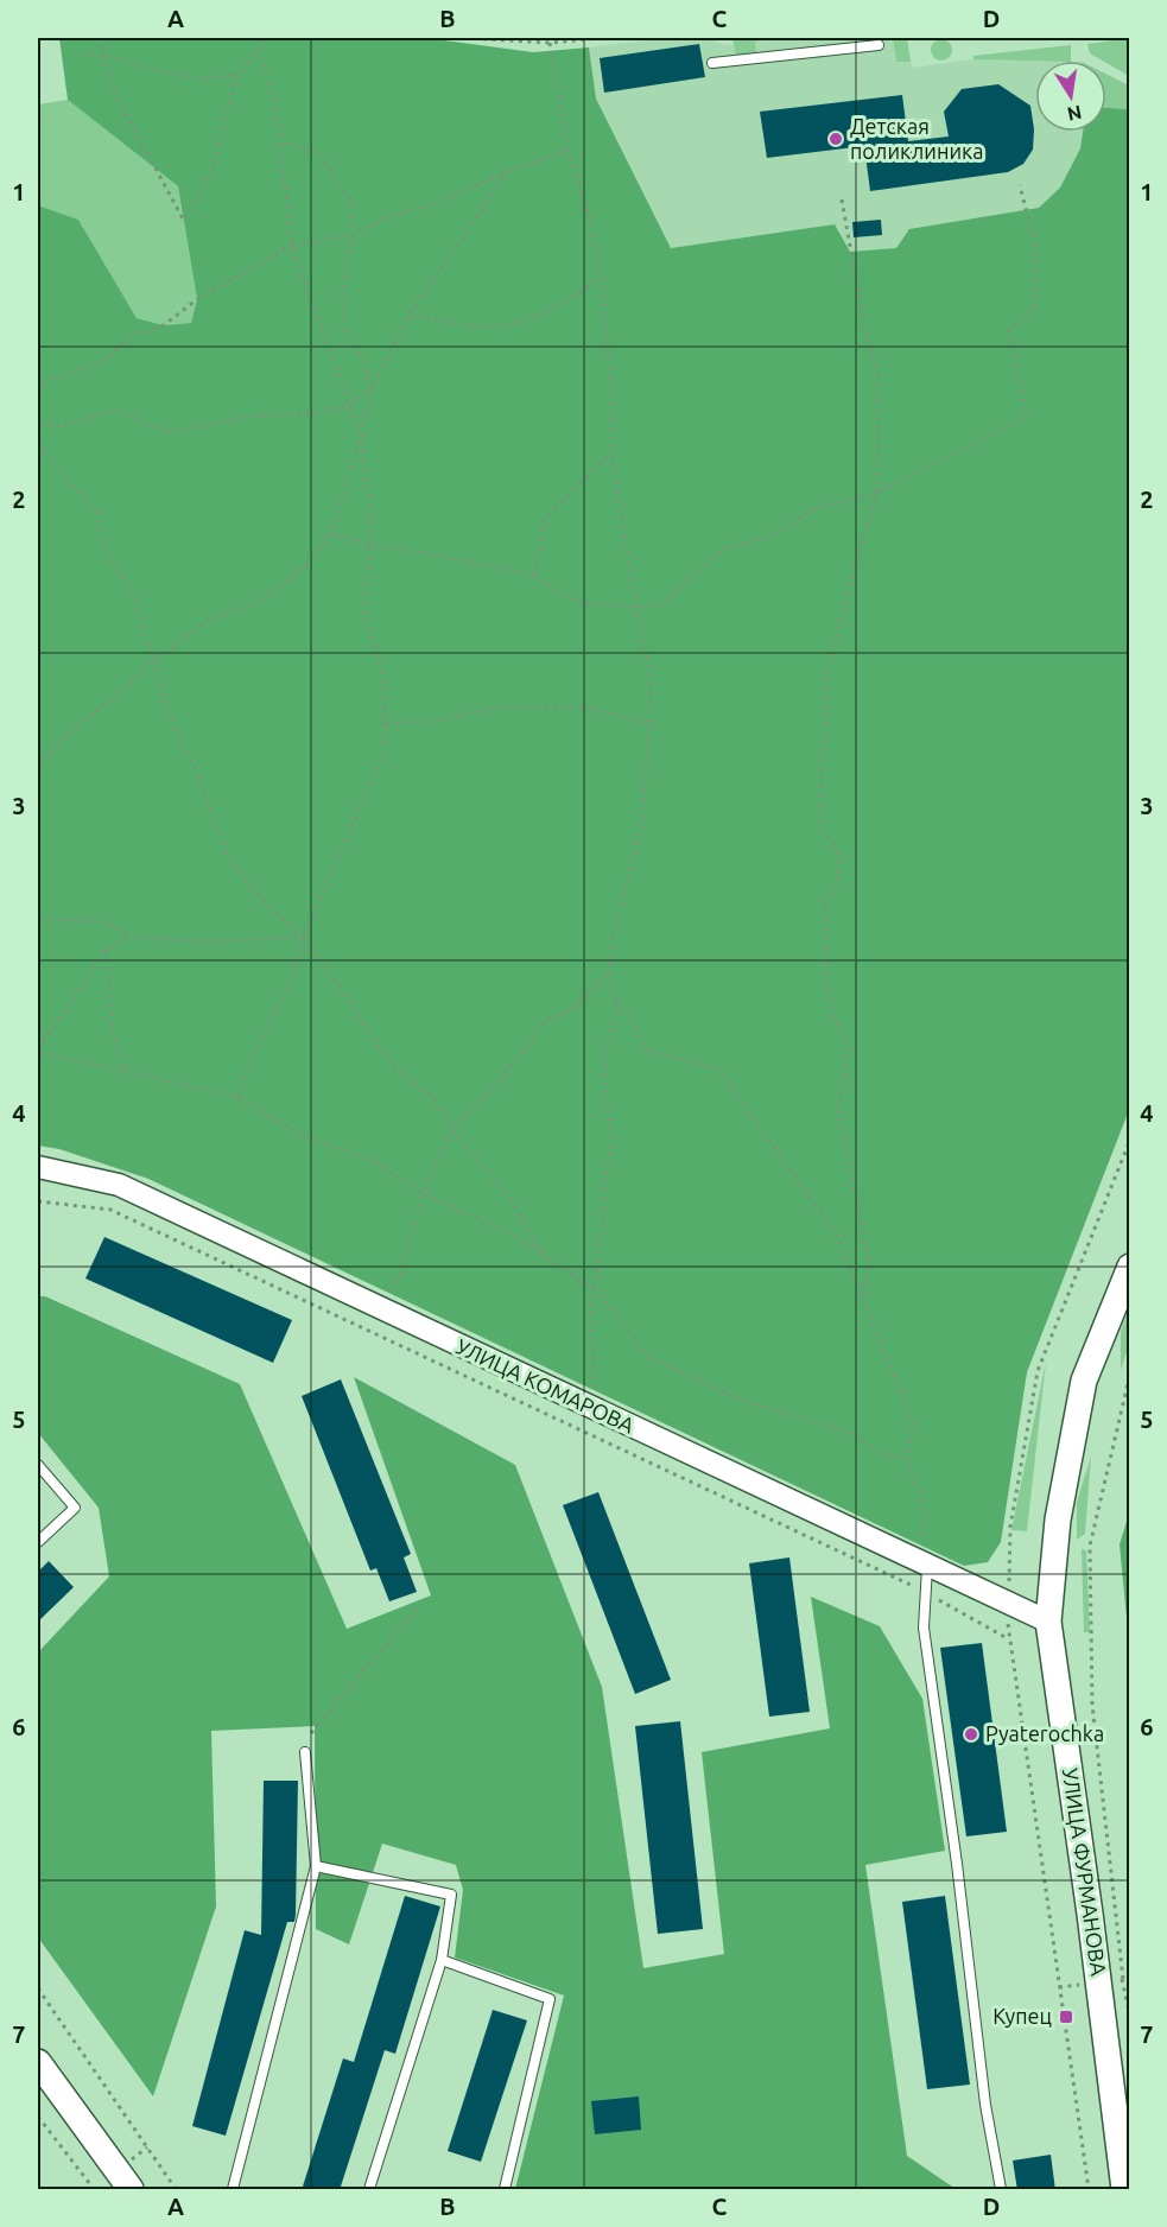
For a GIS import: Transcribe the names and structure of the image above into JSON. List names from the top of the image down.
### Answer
{
  "streets": {
    "main road": ["УЛИЦА ФУРМАНОВА"],
    "street": ["УЛИЦА КОМАРОВА"]
  },
  "crossings": [
    ["УЛИЦА КОМАРОВА", "УЛИЦА ФУРМАНОВА"]
  ],
  "places": {
    "other": ["Детская поликлиника", "Pyaterochka"],
    "transit": ["Купец"]
  },
  "north": "bottom",
  "grid": {
    "columns": [
      "A",
      "B",
      "C",
      "D"
    ],
    "rows": [
      "1",
      "2",
      "3",
      "4",
      "5",
      "6",
      "7"
    ]
  }
}
